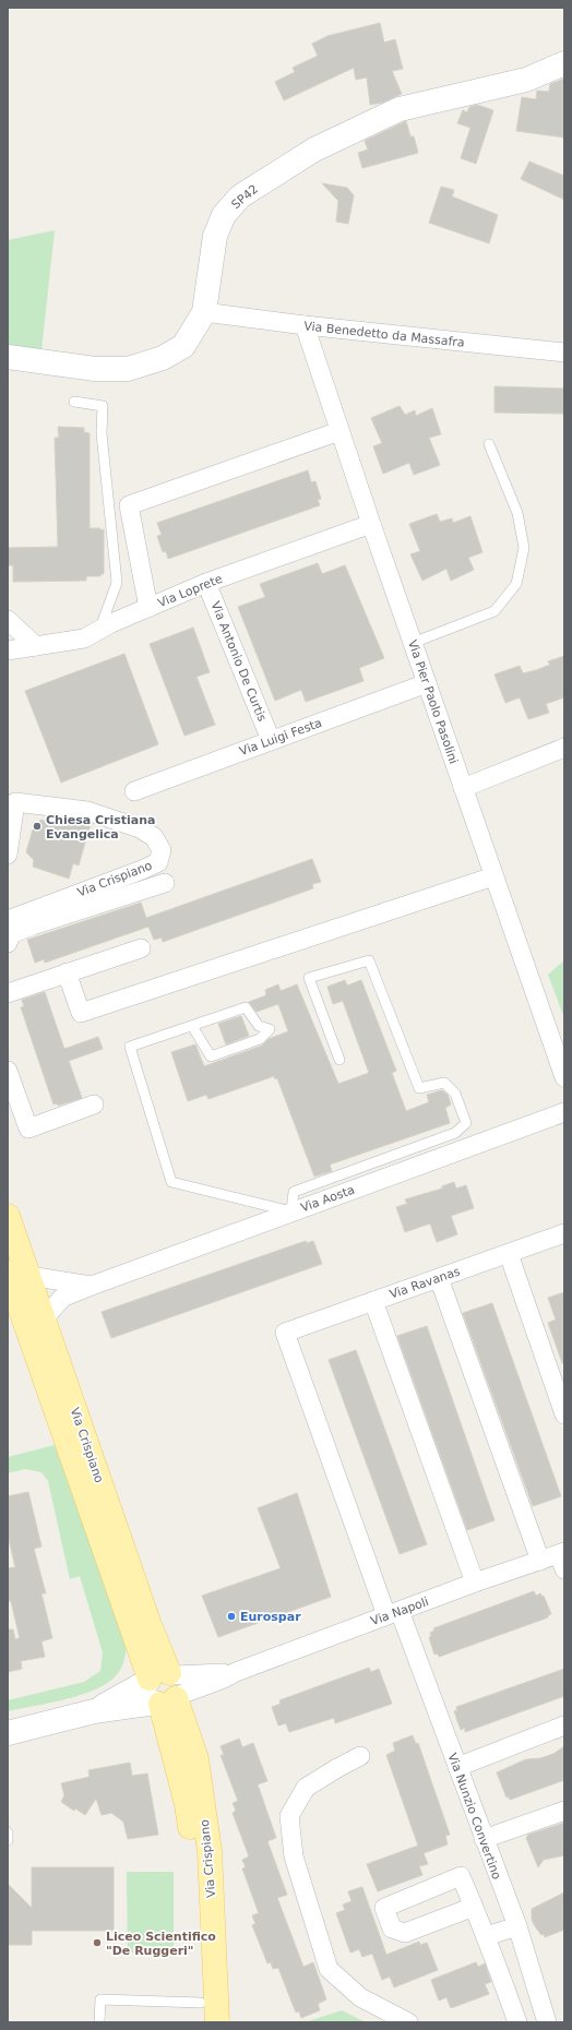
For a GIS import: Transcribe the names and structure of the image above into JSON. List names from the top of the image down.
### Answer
{
  "streets": {
    "main road": ["SP42", "Via Crispiano"],
    "street": [
      "Via Benedetto da Massafra",
      "Via Loprete",
      "Via Antonio De Curtis",
      "Via Pier Paolo Pasolini",
      "Via Luigi Festa",
      "Via Aosta",
      "Via Ravanas",
      "Via Napoli",
      "Via Nunzio Convertino"
    ]
  },
  "crossings": [
    ["SP42", "Via Benedetto da Massafra"],
    ["Via Benedetto da Massafra", "Via Pier Paolo Pasolini"],
    ["Via Loprete", "Via Antonio De Curtis"],
    ["Via Loprete", "Via Pier Paolo Pasolini"],
    ["Via Antonio De Curtis", "Via Luigi Festa"],
    ["Via Pier Paolo Pasolini", "Via Luigi Festa"],
    ["Via Crispiano", "Via Aosta"],
    ["Via Crispiano", "Via Napoli"],
    ["Via Ravanas", "Via Nunzio Convertino"],
    ["Via Napoli", "Via Nunzio Convertino"]
  ],
  "places": ["Chiesa Cristiana Evangelica", "Eurospar", "Liceo Scientifico \"De Ruggeri\""]
}
